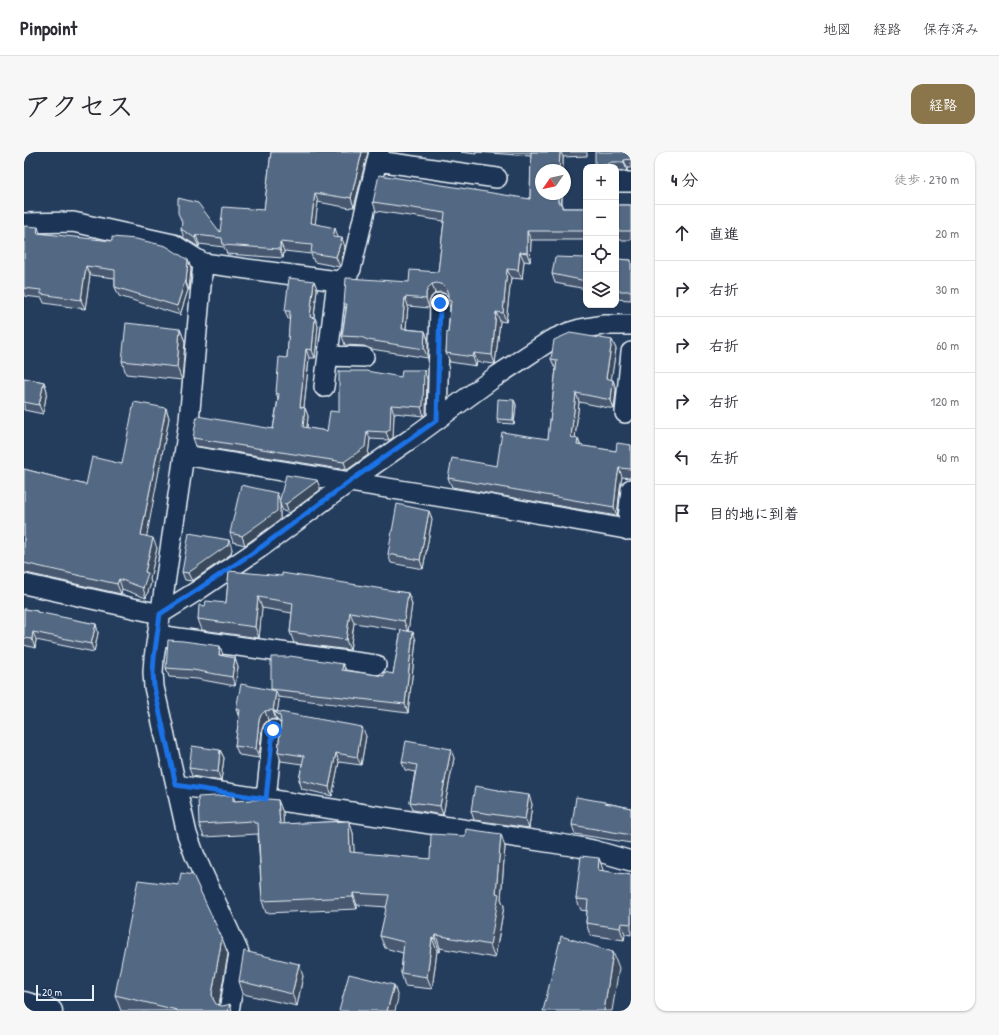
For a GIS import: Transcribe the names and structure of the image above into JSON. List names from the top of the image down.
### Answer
{
  "scale_bar": "20 m",
  "north": "bottom left",
  "page": {
    "header": "Pinpoint",
    "nav": ["地図", "経路", "保存済み"],
    "title": "アクセス",
    "buttons": "経路",
    "heading": ["4 分", "徒歩 · 270 m"],
    "map_buttons": ["+", "−"],
    "list": [
      ["直進", "20 m"],
      ["右折", "30 m"],
      ["右折", "60 m"],
      ["右折", "120 m"],
      ["左折", "40 m"],
      "目的地に到着"
    ],
    "scale": "20 m"
  }
}
